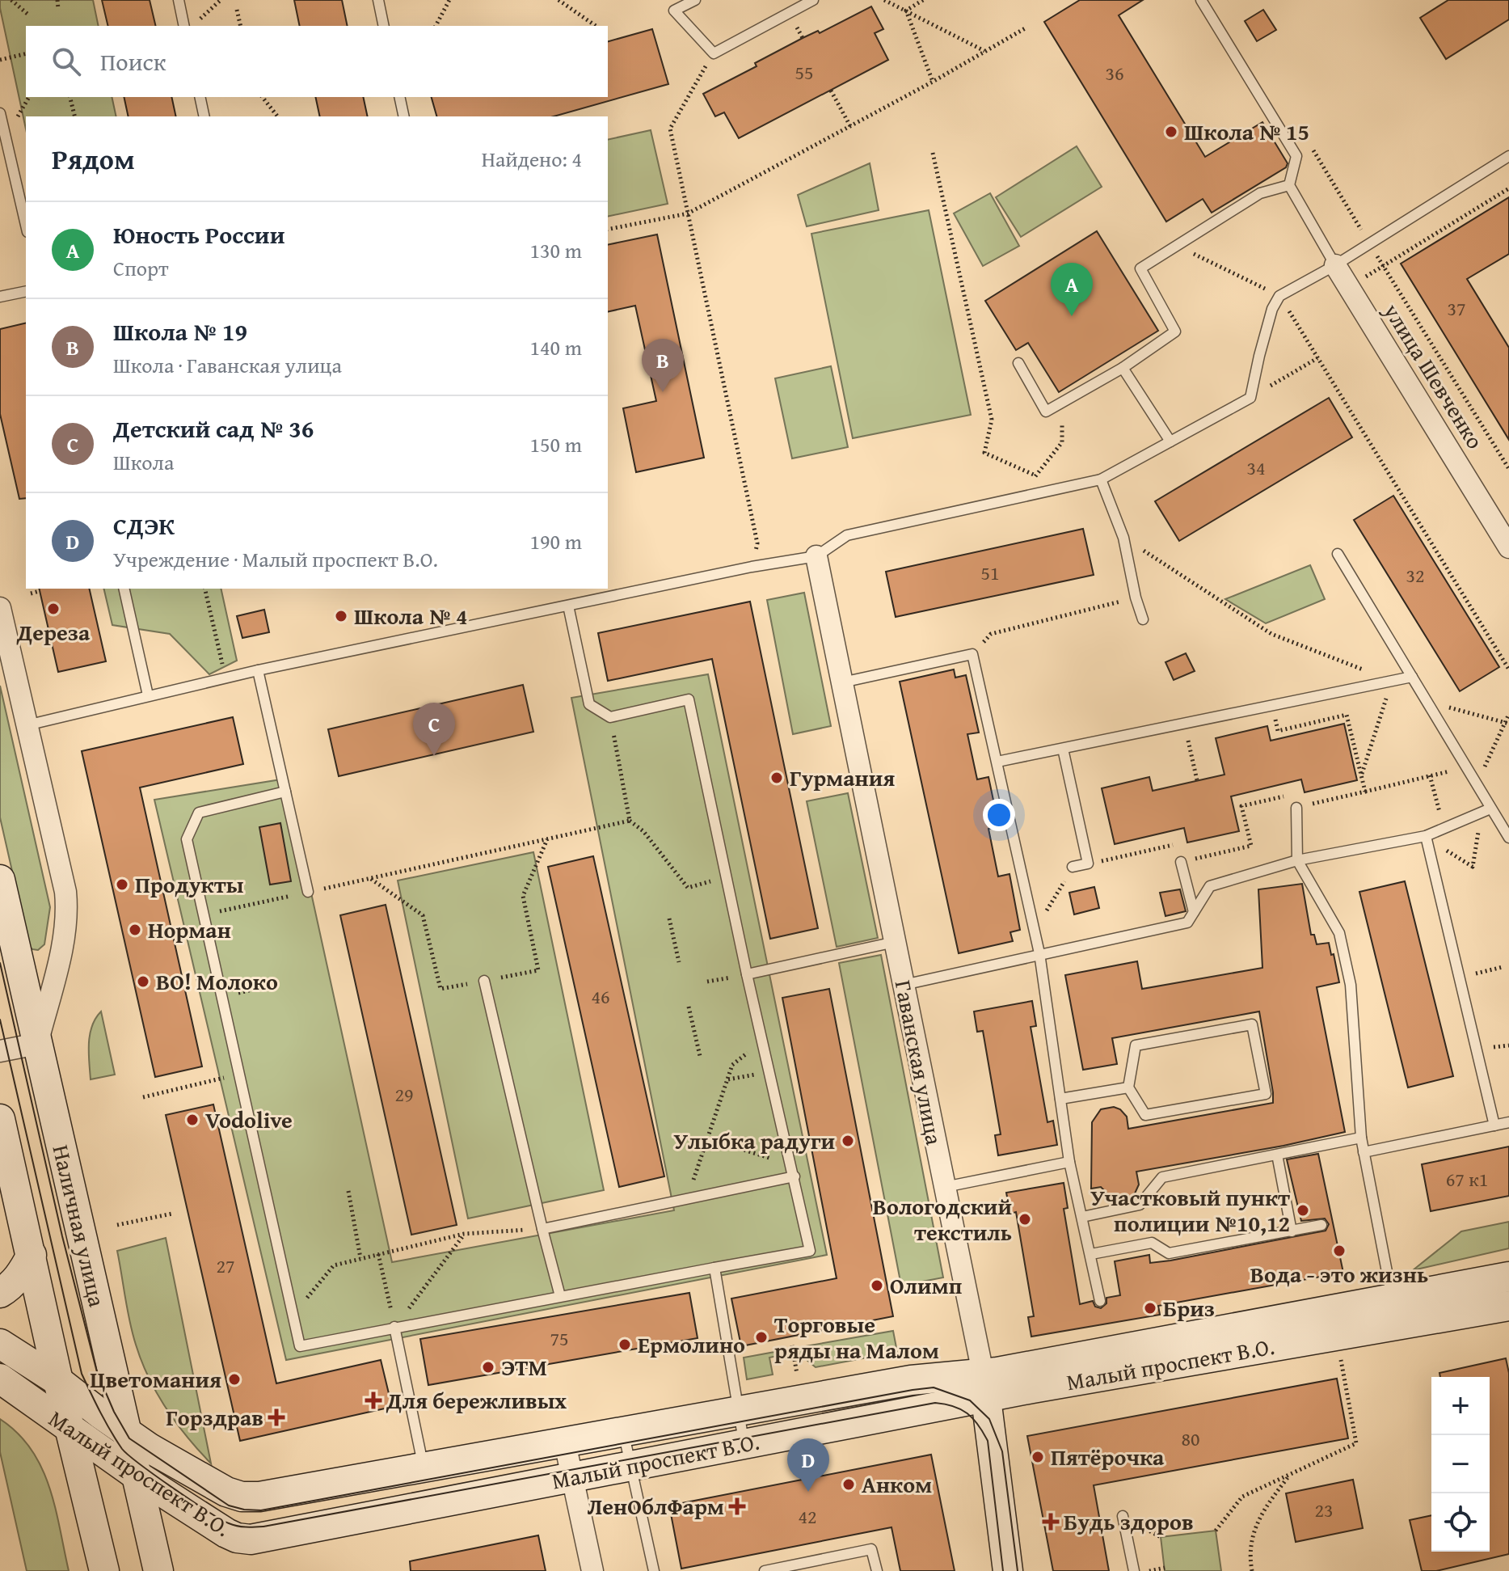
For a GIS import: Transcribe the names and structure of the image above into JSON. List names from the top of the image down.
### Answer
{
  "streets": {
    "main road": ["Гаванская улица", "Наличная улица", "Малый проспект В.О."],
    "street": ["улица Шевченко"]
  },
  "crossings": [
    ["Гаванская улица", "Малый проспект В.О."],
    ["Наличная улица", "Малый проспект В.О."]
  ],
  "places": {
    "other": [
      "Школа № 15",
      "Дереза",
      "Школа № 4",
      "Гурмания",
      "Продукты",
      "Норман",
      "ВО! Молоко",
      "Vodolive",
      "Улыбка радуги",
      "Участковый пункт полиции №10,12",
      "Вологодский текстиль",
      "Вода - это жизнь",
      "Олимп",
      "Бриз",
      "Торговые ряды на Малом",
      "Ермолино",
      "ЭТМ",
      "Цветомания",
      "Пятёрочка",
      "Анком"
    ],
    "health": [
      "Для бережливых",
      "Горздрав",
      "ЛенОблФарм",
      "Будь здоров"
    ]
  },
  "house_numbers": [
    "55",
    "36",
    "37",
    "34",
    "51",
    "32",
    "46",
    "29",
    "67 к1",
    "27",
    "75",
    "80",
    "23",
    "42"
  ],
  "page": {
    "search": "Поиск",
    "heading": ["Рядом", "Найдено: 4"],
    "list": [
      {
        "mark": "A",
        "name": "Юность России",
        "note": "Спорт",
        "value": "130 m"
      },
      {
        "mark": "B",
        "name": "Школа № 19",
        "note": "Школа · Гаванская улица",
        "value": "140 m"
      },
      {
        "mark": "C",
        "name": "Детский сад № 36",
        "note": "Школа",
        "value": "150 m"
      },
      {
        "mark": "D",
        "name": "СДЭК",
        "note": "Учреждение · Малый проспект В.О.",
        "value": "190 m"
      }
    ],
    "pins": [
      "A",
      "B",
      "C",
      "D"
    ],
    "map_buttons": ["+", "−"]
  }
}
